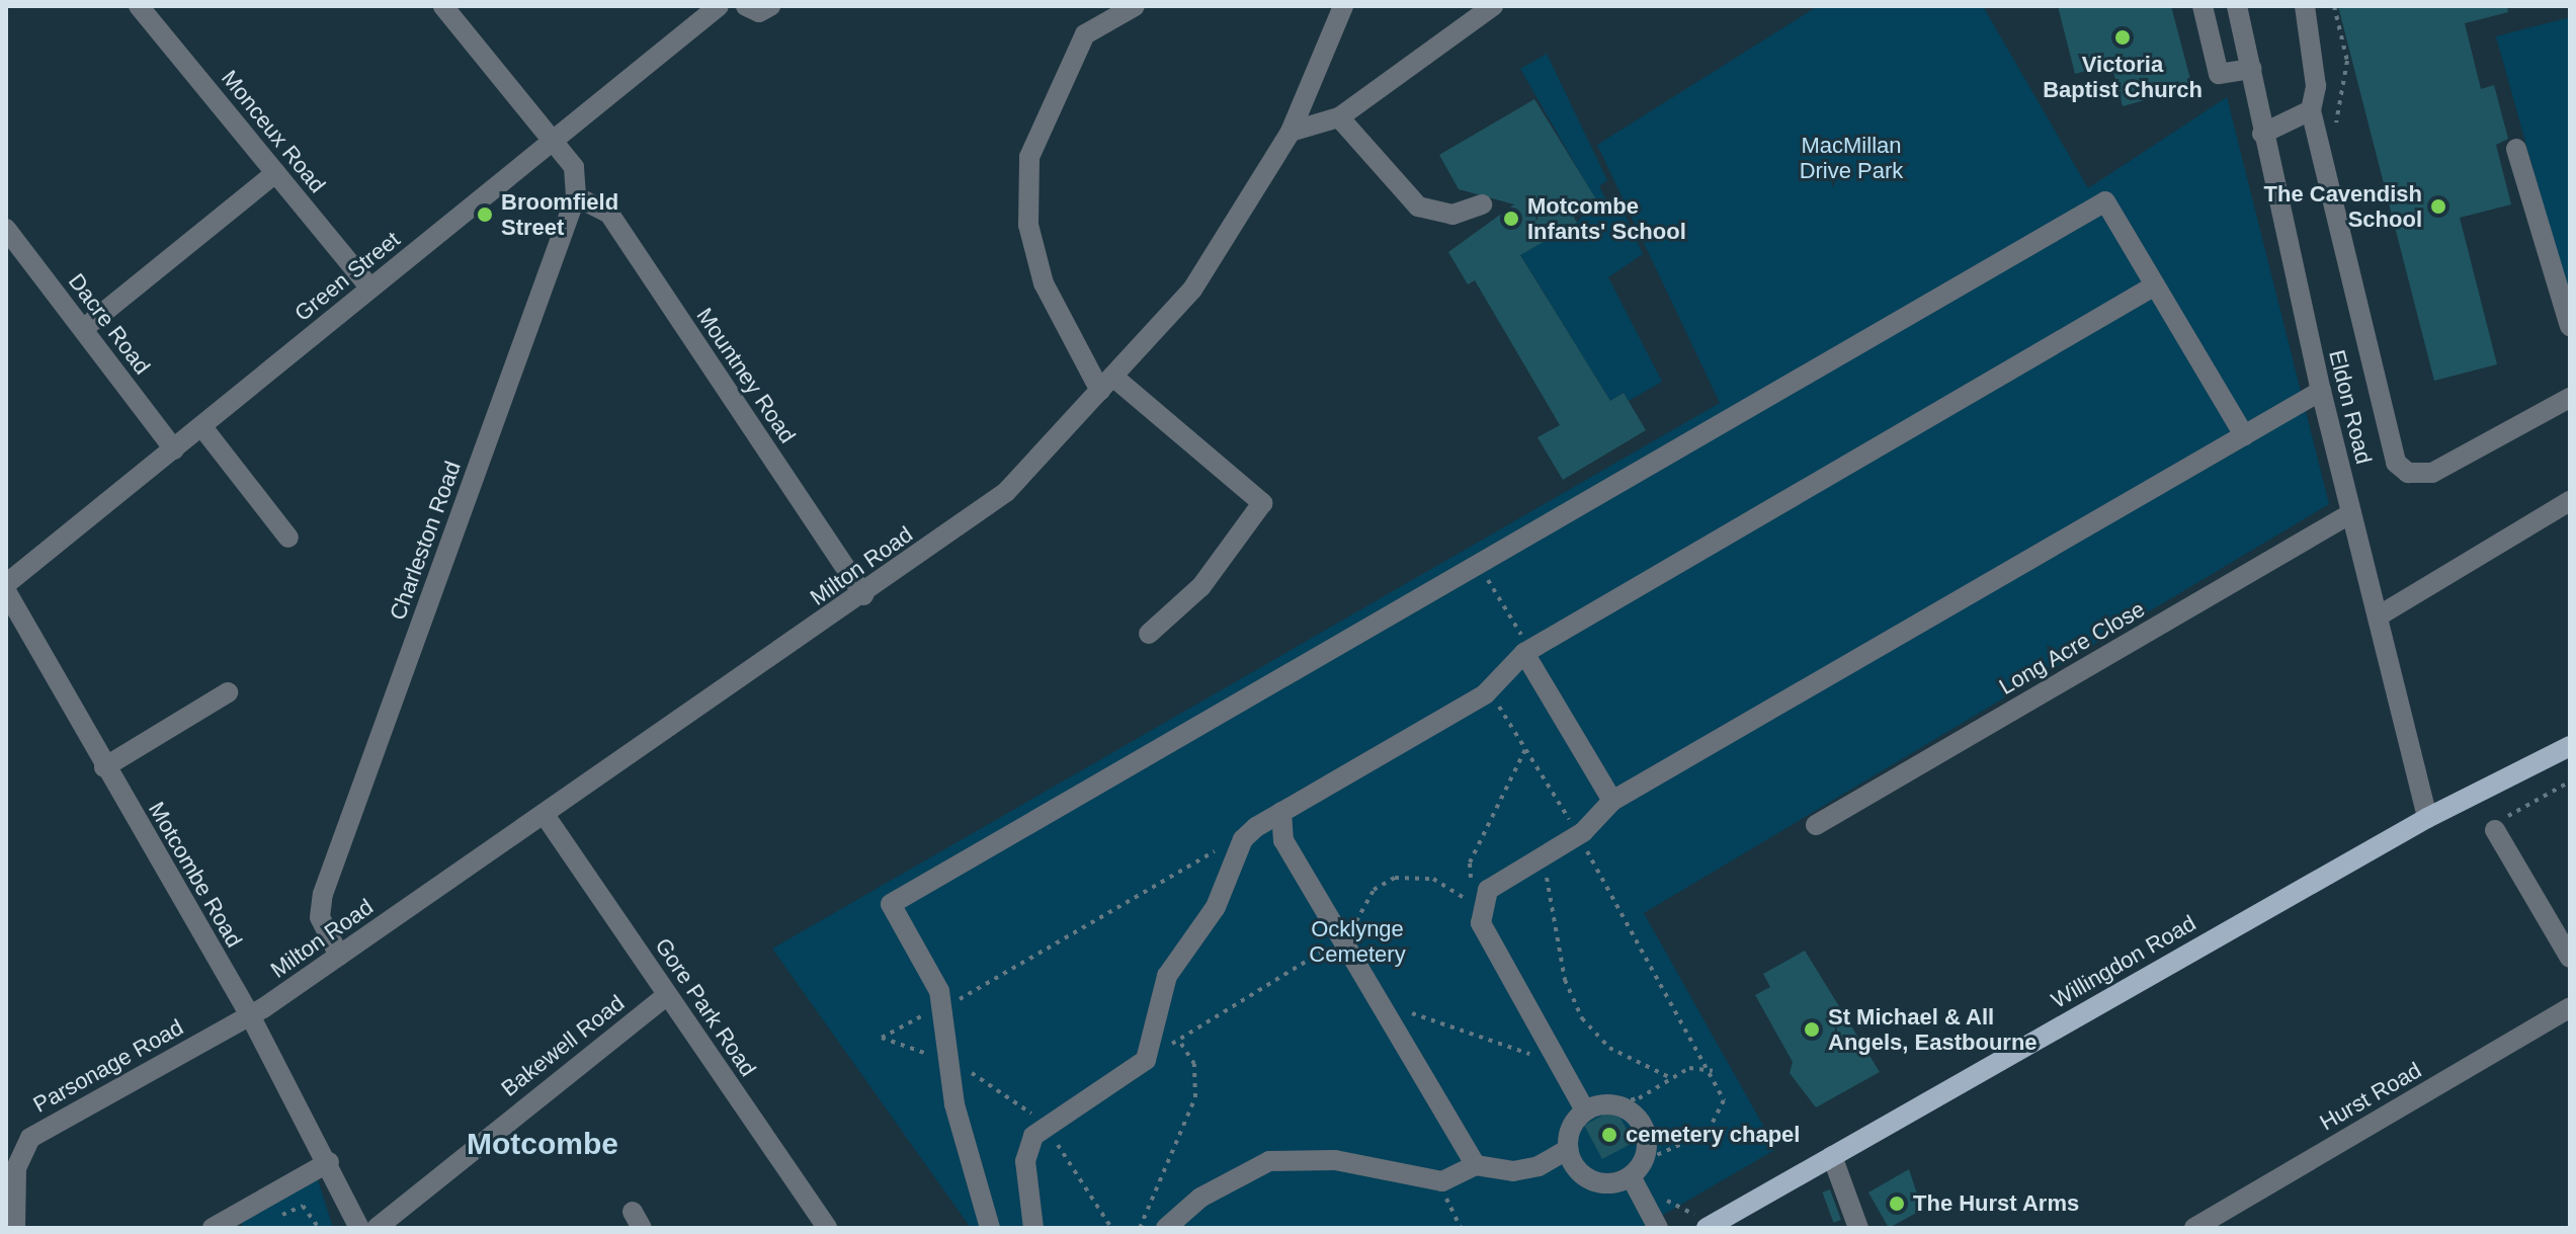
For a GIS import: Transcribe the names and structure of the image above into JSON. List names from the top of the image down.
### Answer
{
  "streets": {
    "main road": ["Willingdon Road"],
    "street": [
      "Monceux Road",
      "Green Street",
      "Dacre Road",
      "Mountney Road",
      "Eldon Road",
      "Charleston Road",
      "Milton Road",
      "Long Acre Close",
      "Motcombe Road",
      "Gore Park Road",
      "Bakewell Road",
      "Parsonage Road",
      "Hurst Road"
    ]
  },
  "crossings": [
    ["Monceux Road", "Green Street"],
    ["Green Street", "Dacre Road"],
    ["Mountney Road", "Charleston Road"],
    ["Mountney Road", "Milton Road"],
    ["Eldon Road", "Long Acre Close"],
    ["Eldon Road", "Willingdon Road"],
    ["Charleston Road", "Milton Road"],
    ["Milton Road", "Motcombe Road"],
    ["Milton Road", "Gore Park Road"],
    ["Milton Road", "Parsonage Road"],
    ["Motcombe Road", "Parsonage Road"],
    ["Gore Park Road", "Bakewell Road"]
  ],
  "districts": ["Motcombe"],
  "parks": ["MacMillan Drive Park", "Ocklynge Cemetery"],
  "places": [
    "Victoria Baptist Church",
    "The Cavendish School",
    "Broomfield Street",
    "Motcombe Infants' School",
    "St Michael & All Angels, Eastbourne",
    "cemetery chapel",
    "The Hurst Arms"
  ]
}
